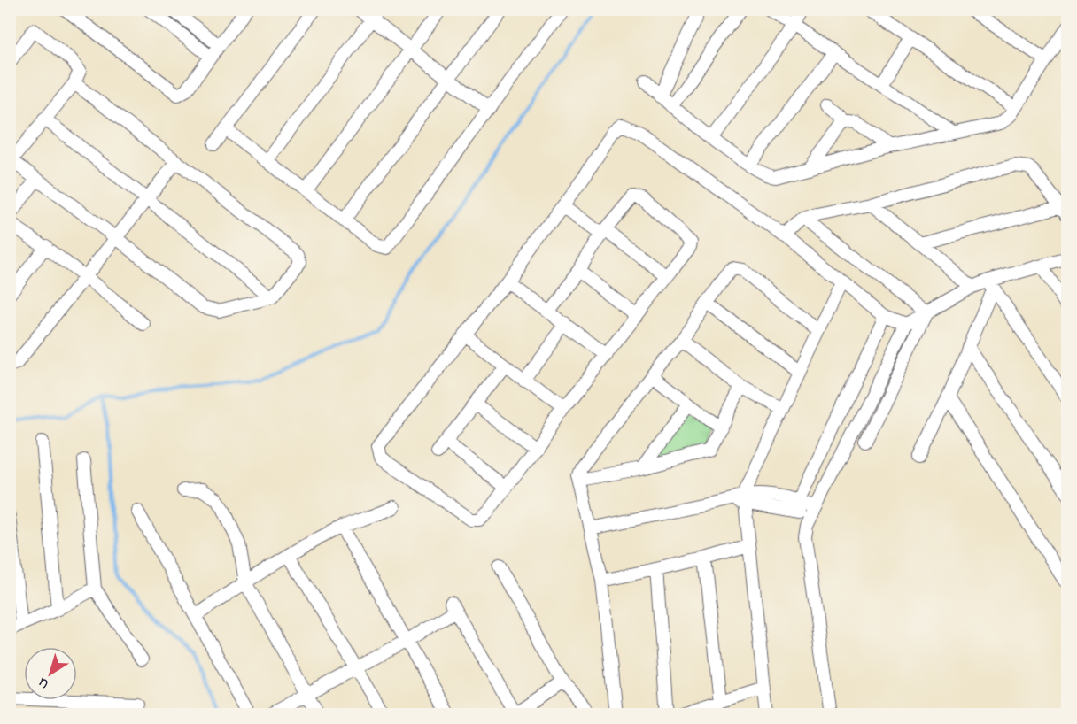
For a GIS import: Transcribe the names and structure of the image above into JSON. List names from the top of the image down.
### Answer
{
  "north": "bottom left"
}
